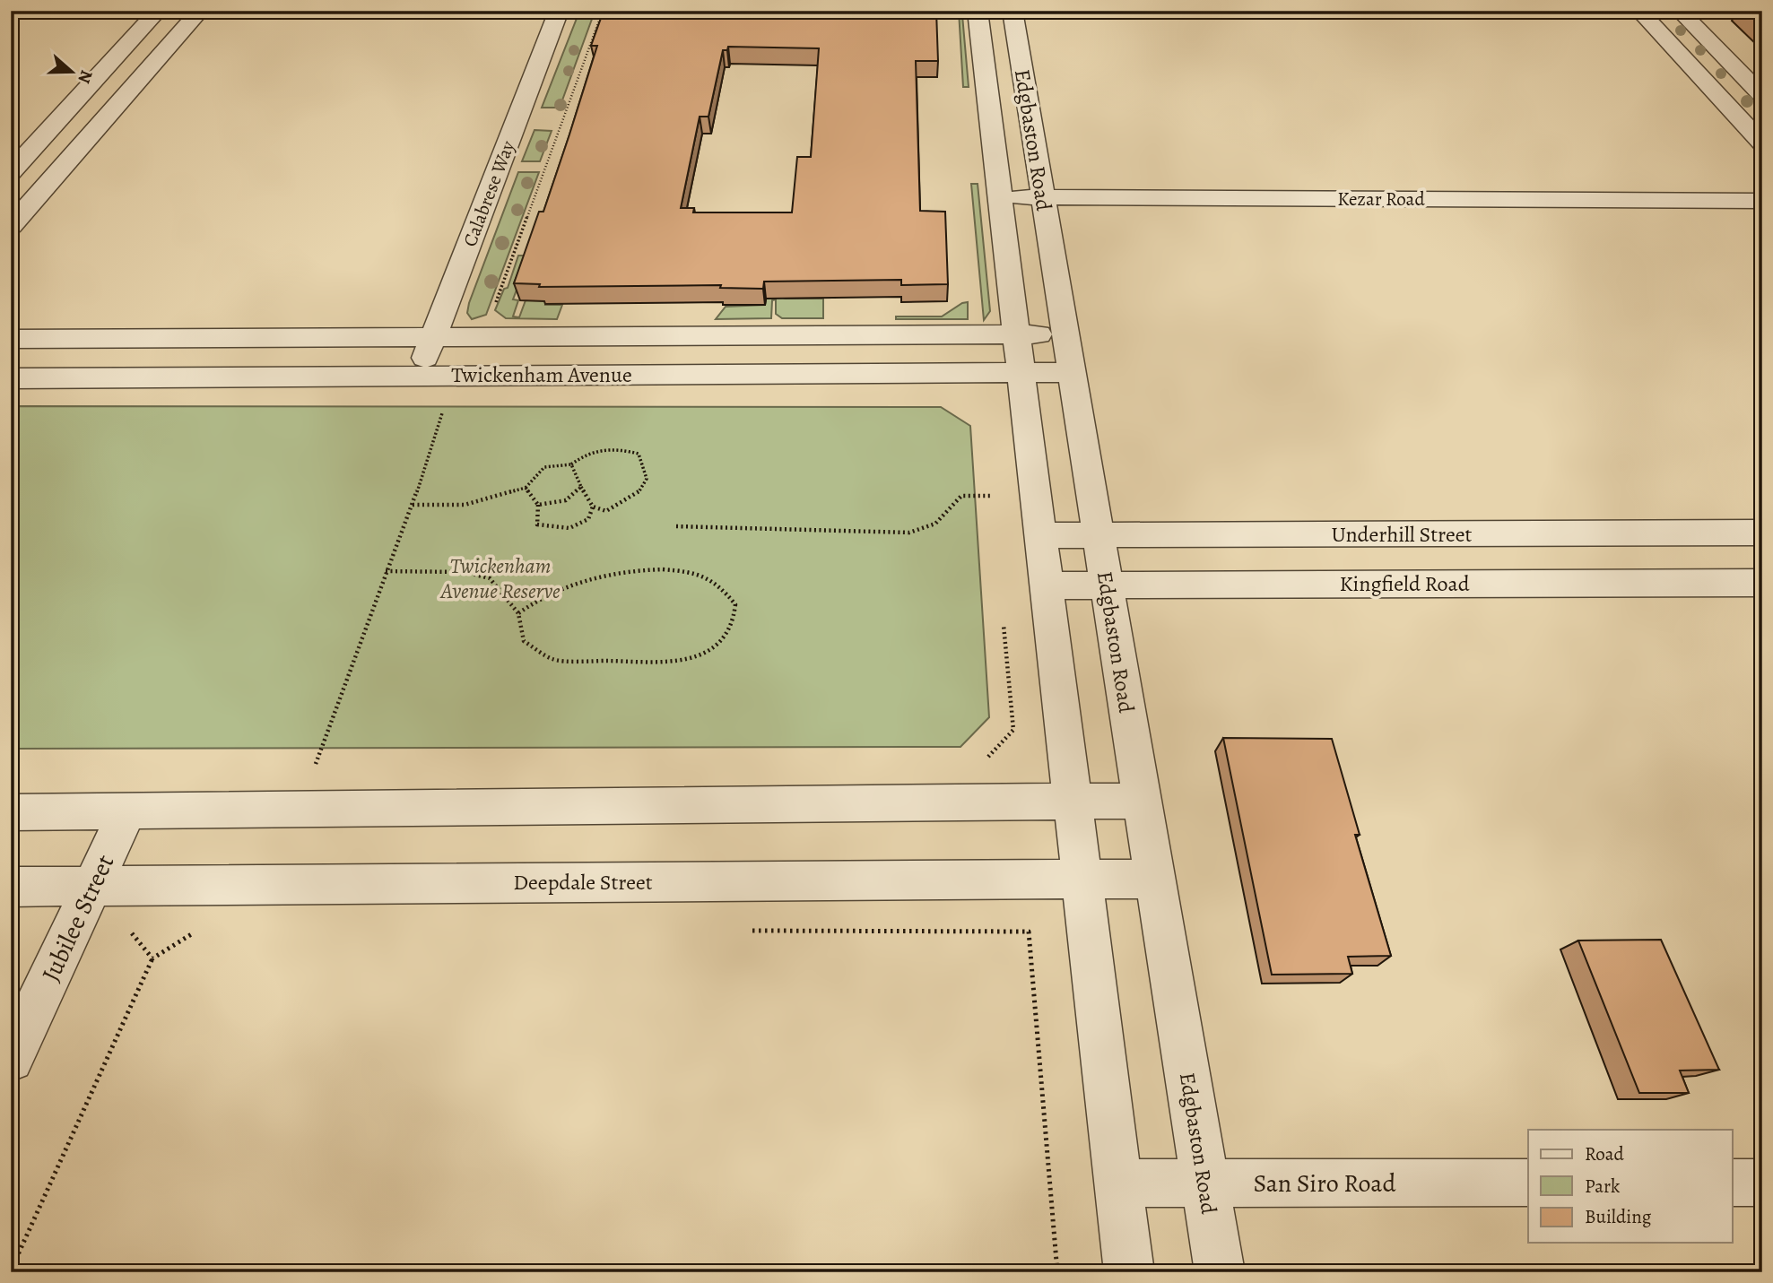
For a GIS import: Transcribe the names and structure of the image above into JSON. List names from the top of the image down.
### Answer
{
  "streets": {
    "street": [
      "Edgbaston Road",
      "Calabrese Way",
      "Kezar Road",
      "Twickenham Avenue",
      "Underhill Street",
      "Kingfield Road",
      "Deepdale Street",
      "Jubilee Street",
      "San Siro Road"
    ]
  },
  "crossings": [
    ["Edgbaston Road", "Kezar Road"],
    ["Edgbaston Road", "Twickenham Avenue"],
    ["Edgbaston Road", "Underhill Street"],
    ["Edgbaston Road", "Kingfield Road"],
    ["Edgbaston Road", "Deepdale Street"],
    ["Edgbaston Road", "San Siro Road"],
    ["Calabrese Way", "Twickenham Avenue"],
    ["Deepdale Street", "Jubilee Street"]
  ],
  "parks": ["Twickenham Avenue Reserve"],
  "legend": ["Road", "Park", "Building"],
  "north": "right"
}
